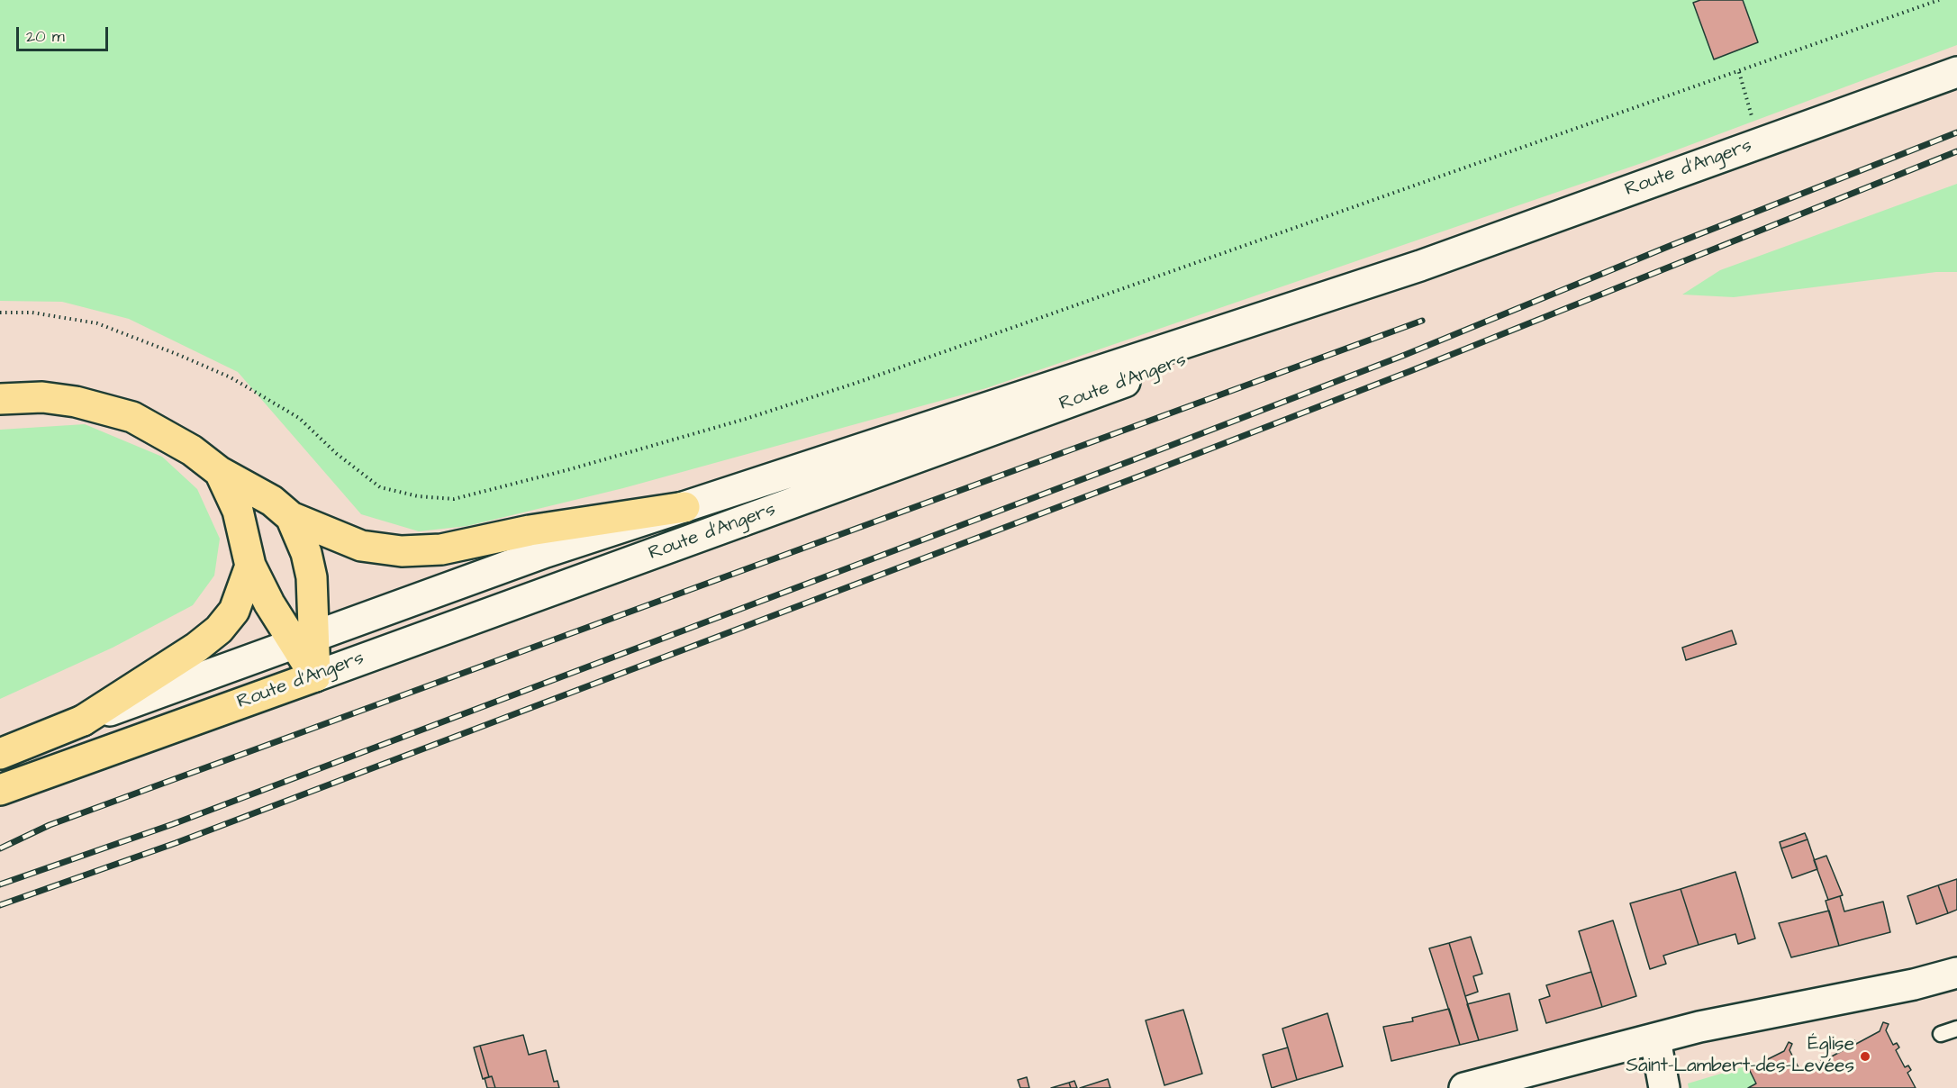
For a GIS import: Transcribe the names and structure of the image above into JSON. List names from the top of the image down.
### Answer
{
  "streets": {
    "main road": ["Route d'Angers"]
  },
  "places": ["Église Saint-Lambert-des-Levées"],
  "scale_bar": "20 m"
}
